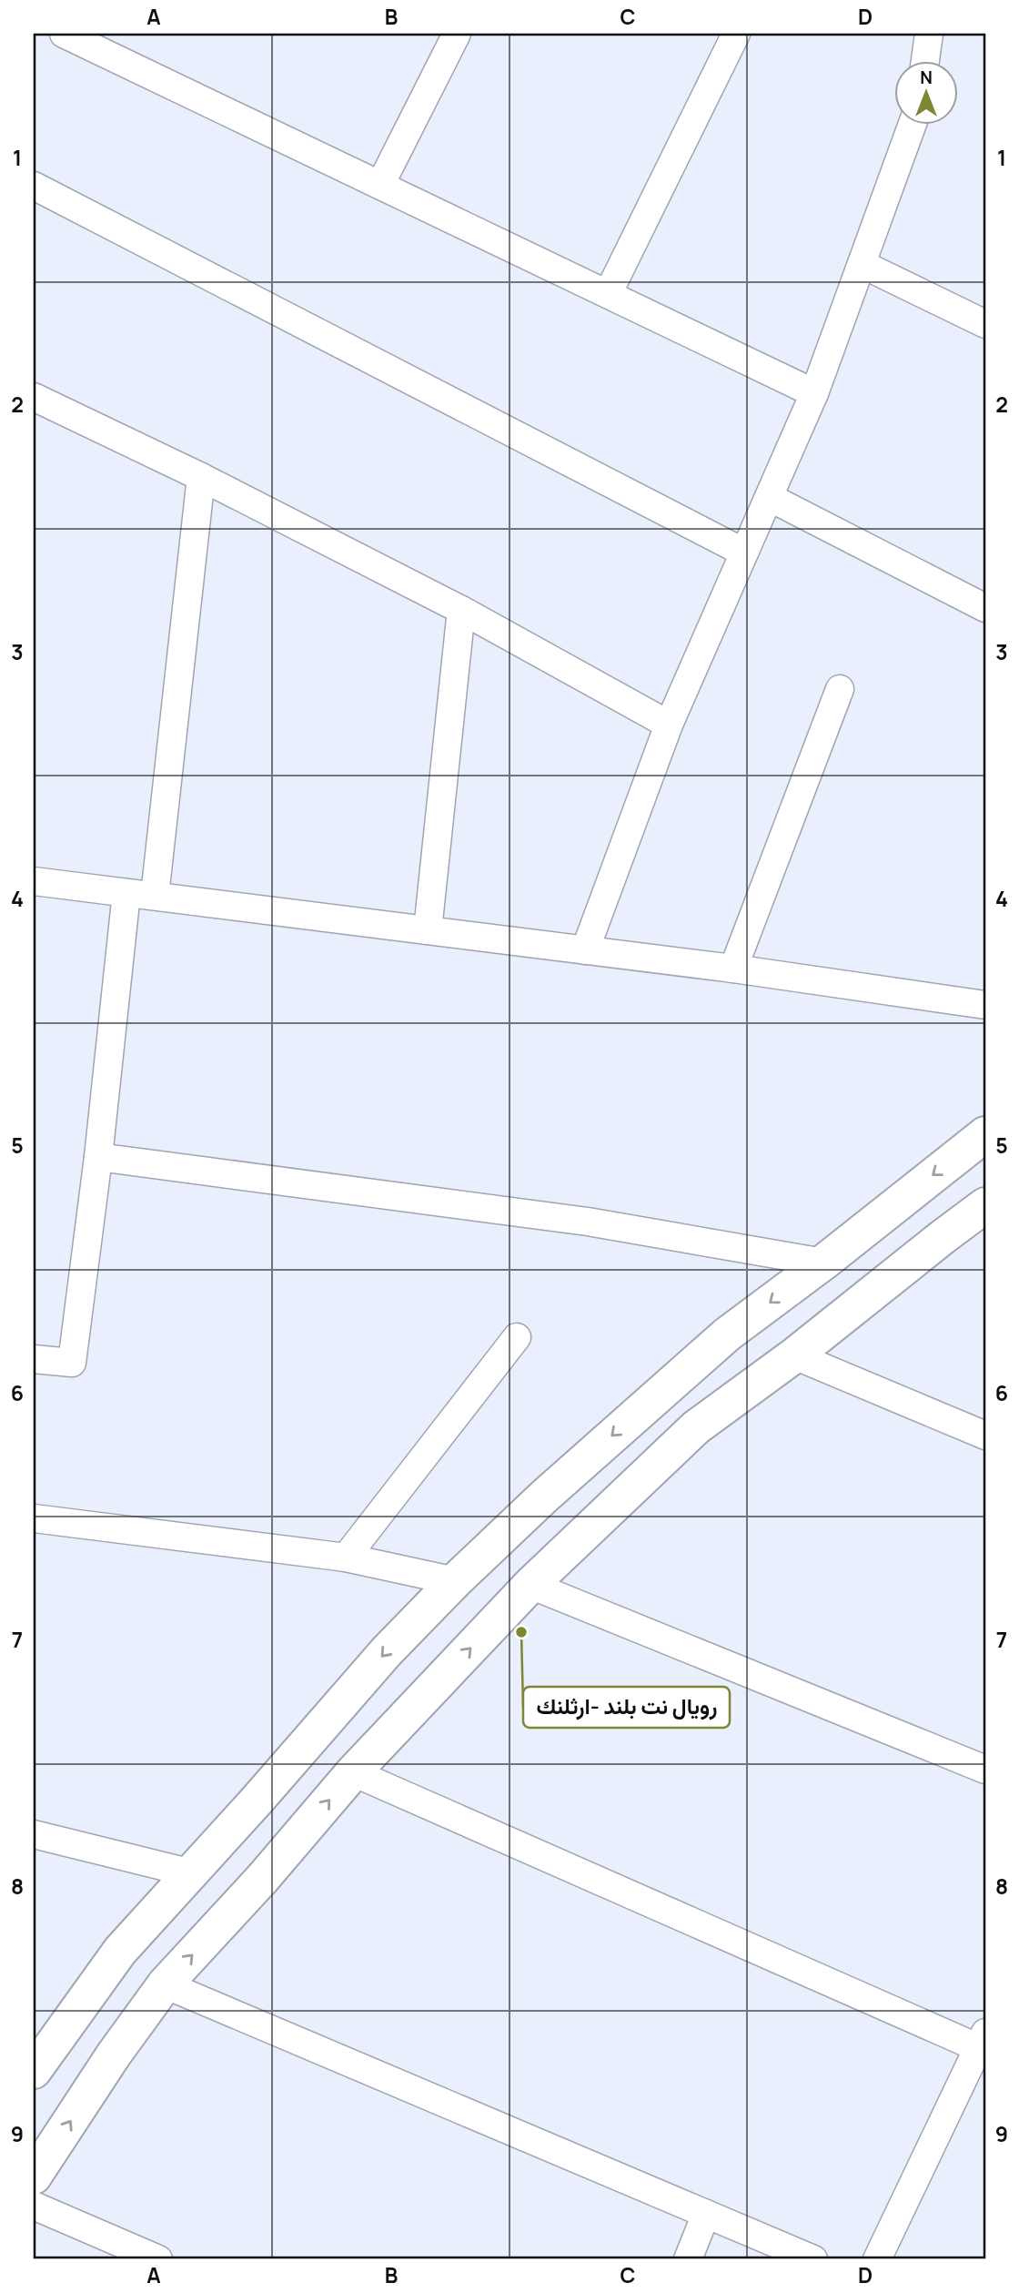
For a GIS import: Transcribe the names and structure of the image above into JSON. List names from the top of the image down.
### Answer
{
  "places": ["رويال نت بلند -ارثلنك"],
  "north": "top",
  "grid": {
    "columns": [
      "A",
      "B",
      "C",
      "D"
    ],
    "rows": [
      "1",
      "2",
      "3",
      "4",
      "5",
      "6",
      "7",
      "8",
      "9"
    ]
  }
}
